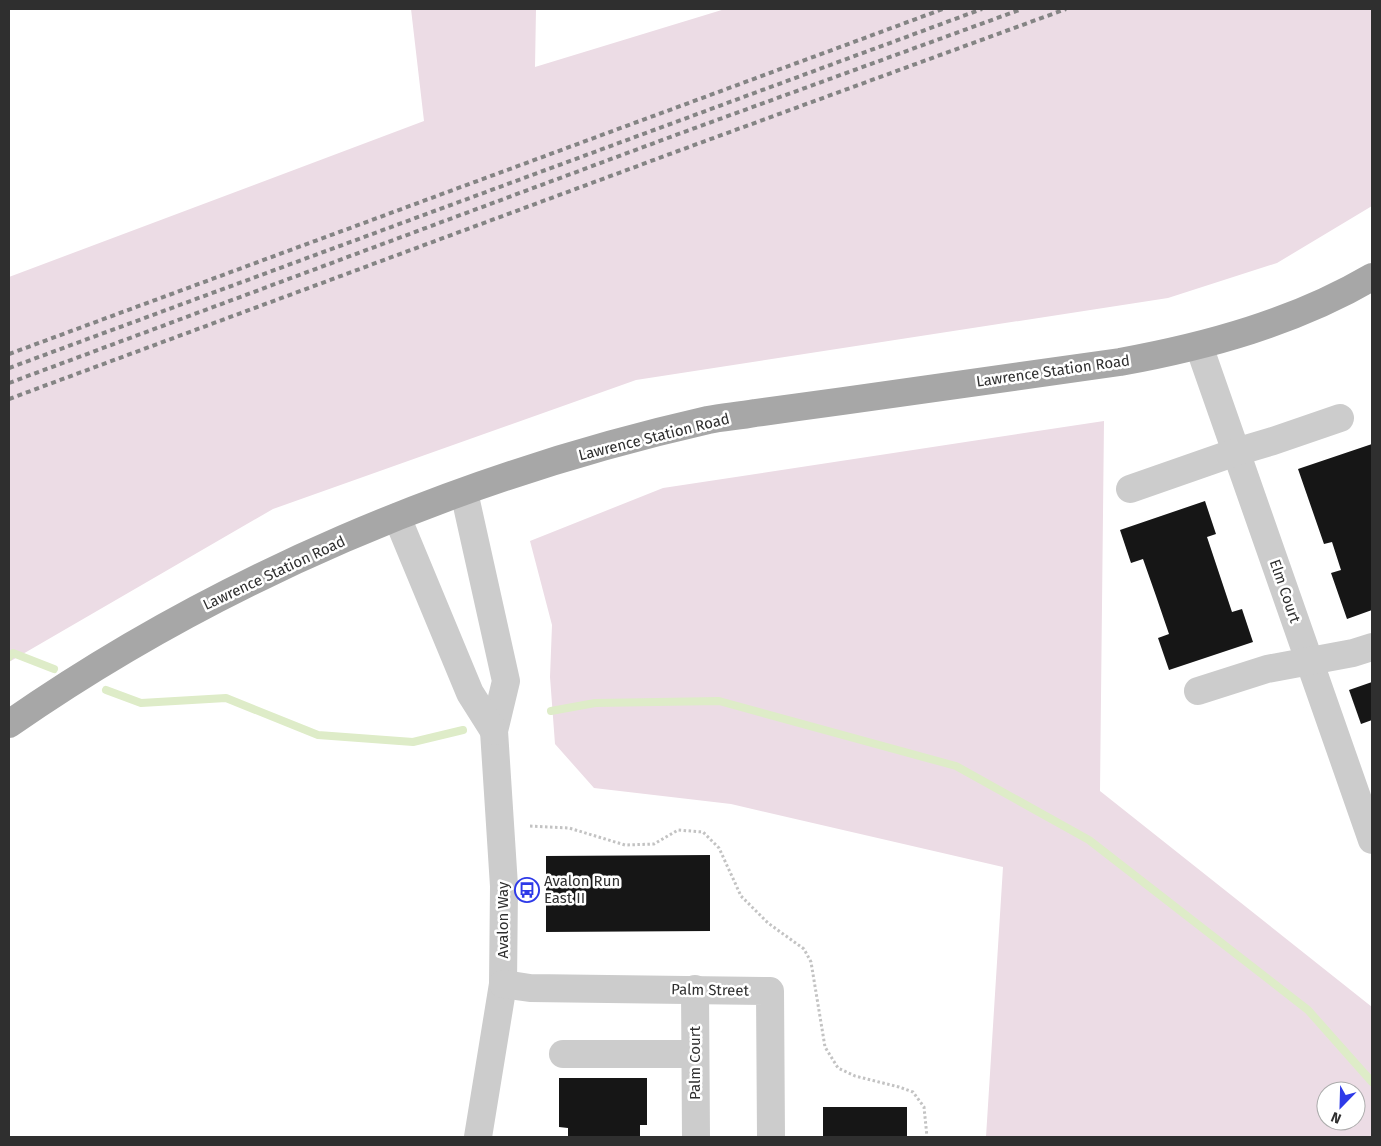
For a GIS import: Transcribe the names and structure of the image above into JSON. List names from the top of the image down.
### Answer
{
  "streets": {
    "main road": ["Lawrence Station Road"],
    "street": [
      "Elm Court",
      "Avalon Way",
      "Palm Street",
      "Palm Court"
    ]
  },
  "crossings": [
    ["Lawrence Station Road", "Elm Court"],
    ["Lawrence Station Road", "Avalon Way"],
    ["Avalon Way", "Palm Street"],
    ["Palm Street", "Palm Court"]
  ],
  "places": {
    "bus stop": ["Avalon Run East II"]
  },
  "north": "bottom left"
}
